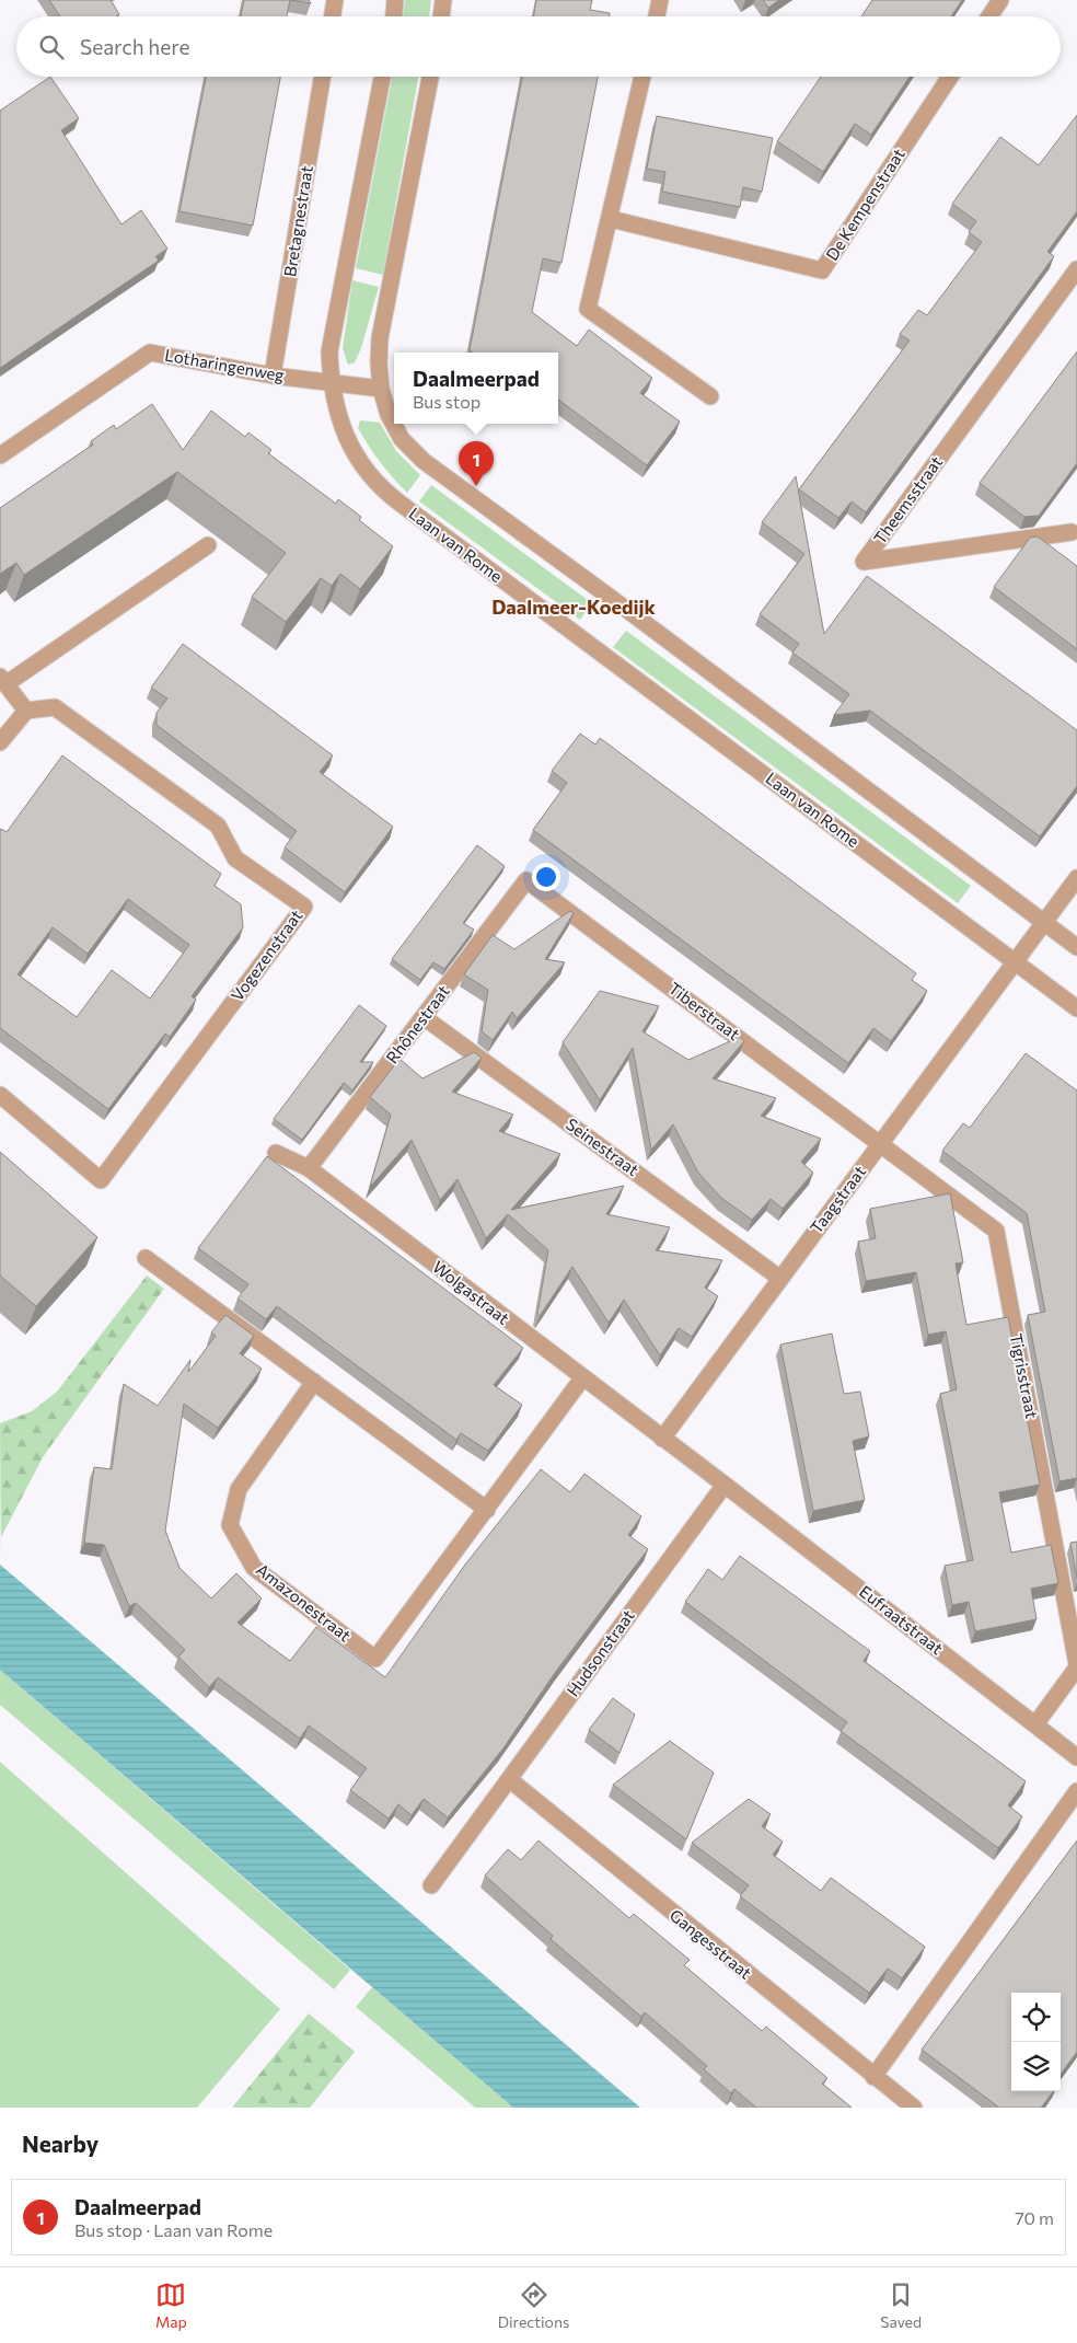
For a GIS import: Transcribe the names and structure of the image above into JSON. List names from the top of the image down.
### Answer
{
  "streets": {
    "street": [
      "De Kempenstraat",
      "Bretagnestraat",
      "Lotharingenweg",
      "Theemsstraat",
      "Laan van Rome",
      "Vogezenstraat",
      "Tiberstraat",
      "Rhônestraat",
      "Seinestraat",
      "Taagstraat",
      "Wolgastraat",
      "Tigrisstraat",
      "Amazonestraat",
      "Eufraatstraat",
      "Hudsonstraat",
      "Gangesstraat"
    ]
  },
  "crossings": [
    ["Bretagnestraat", "Lotharingenweg"],
    ["Lotharingenweg", "Laan van Rome"],
    ["Laan van Rome", "Taagstraat"],
    ["Tiberstraat", "Rhônestraat"],
    ["Tiberstraat", "Taagstraat"],
    ["Tiberstraat", "Tigrisstraat"],
    ["Rhônestraat", "Seinestraat"],
    ["Rhônestraat", "Wolgastraat"],
    ["Seinestraat", "Taagstraat"],
    ["Taagstraat", "Wolgastraat"],
    ["Taagstraat", "Tigrisstraat"],
    ["Wolgastraat", "Amazonestraat"],
    ["Tigrisstraat", "Eufraatstraat"],
    ["Eufraatstraat", "Hudsonstraat"],
    ["Hudsonstraat", "Gangesstraat"]
  ],
  "districts": ["Daalmeer-Koedijk"],
  "page": {
    "search": "Search here",
    "popup": ["Daalmeerpad", "Bus stop"],
    "pins": "1",
    "heading": "Nearby",
    "list": [
      {
        "mark": "1",
        "name": "Daalmeerpad",
        "note": "Bus stop · Laan van Rome",
        "value": "70 m"
      }
    ],
    "nav": ["Map", "Directions", "Saved"]
  }
}
